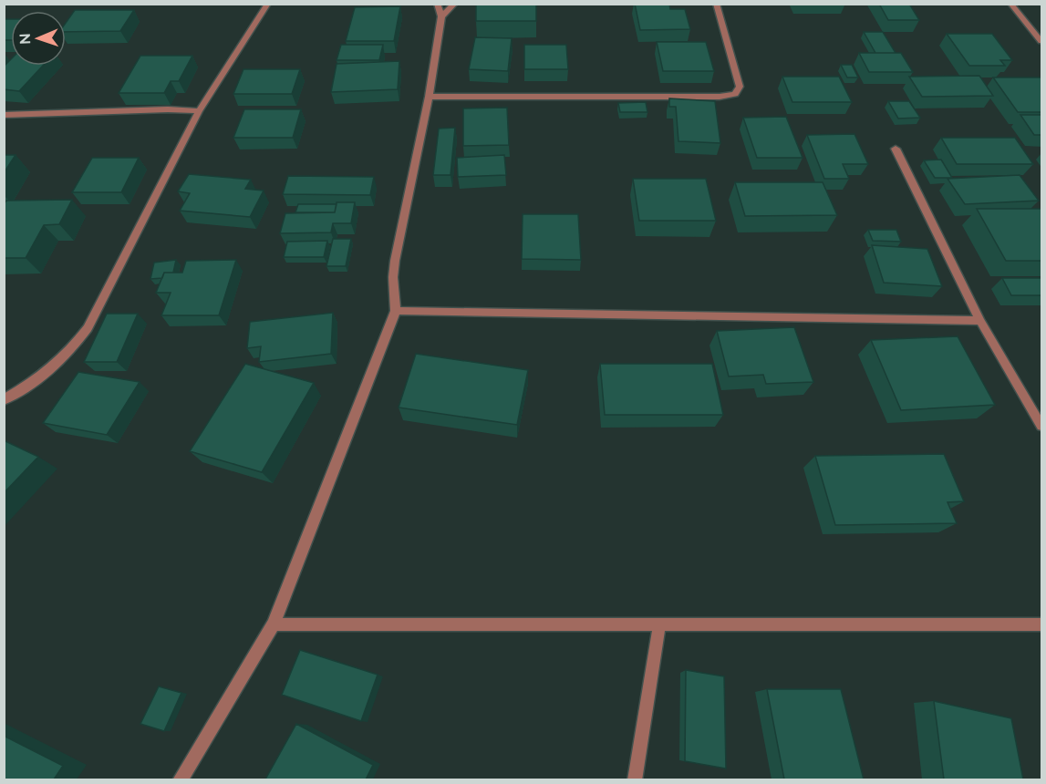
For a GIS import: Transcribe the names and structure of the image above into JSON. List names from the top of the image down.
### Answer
{
  "north": "left"
}
